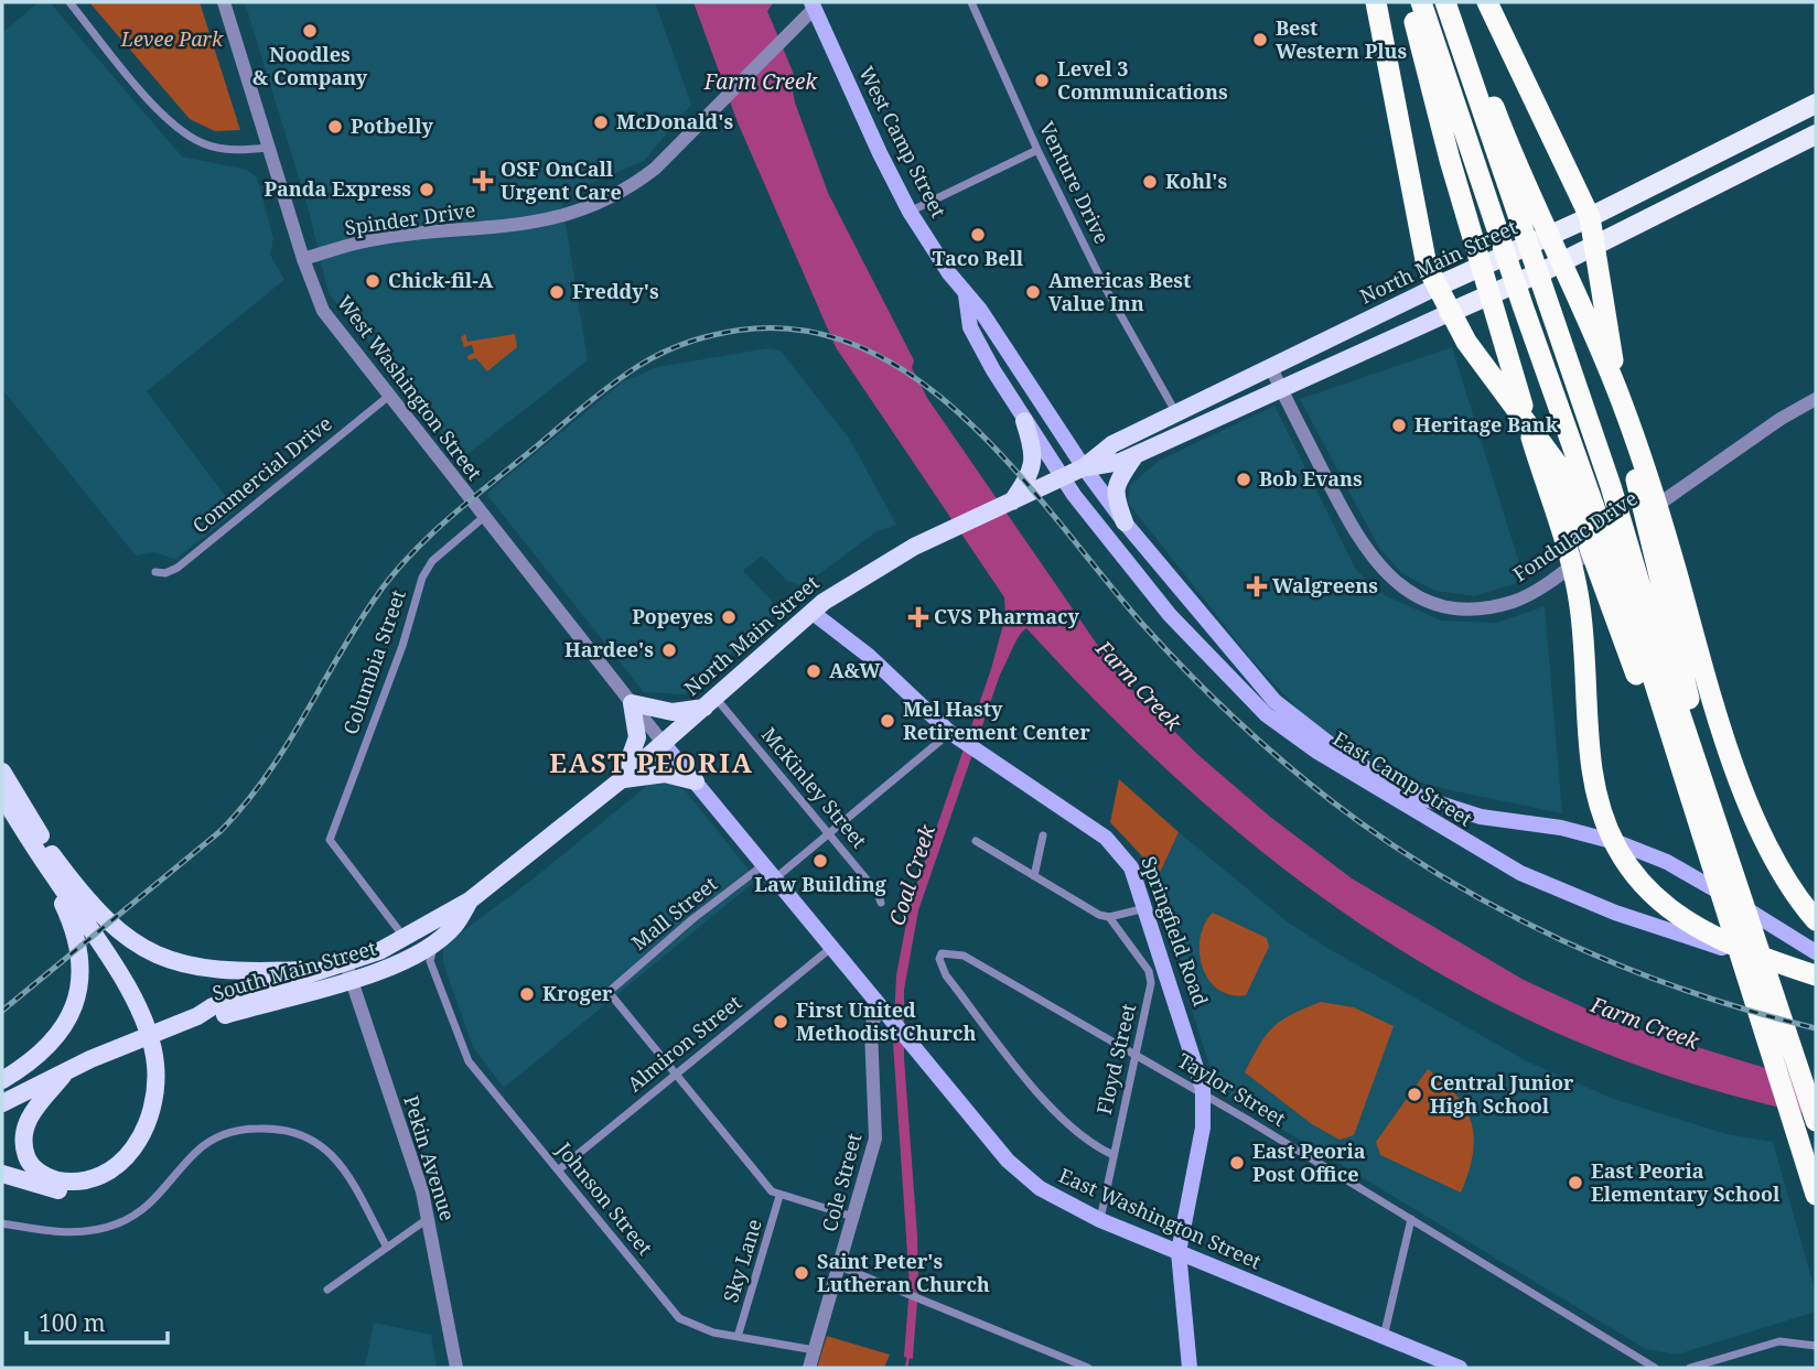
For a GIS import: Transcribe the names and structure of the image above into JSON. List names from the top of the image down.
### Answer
{
  "streets": {
    "highway": ["North Main Street"],
    "main road": [
      "West Camp Street",
      "East Camp Street",
      "Springfield Road",
      "South Main Street",
      "East Washington Street"
    ],
    "street": [
      "Venture Drive",
      "Spinder Drive",
      "West Washington Street",
      "Commercial Drive",
      "Fondulac Drive",
      "Columbia Street",
      "McKinley Street",
      "Mall Street",
      "Almiron Street",
      "Floyd Street",
      "Taylor Street",
      "Pekin Avenue",
      "Cole Street",
      "Johnson Street",
      "Sky Lane"
    ]
  },
  "crossings": [
    ["West Camp Street", "Spinder Drive"],
    ["West Camp Street", "North Main Street"],
    ["West Camp Street", "East Camp Street"],
    ["Venture Drive", "North Main Street"],
    ["Spinder Drive", "West Washington Street"],
    ["North Main Street", "West Washington Street"],
    ["North Main Street", "Fondulac Drive"],
    ["North Main Street", "East Camp Street"],
    ["North Main Street", "McKinley Street"],
    ["North Main Street", "Springfield Road"],
    ["North Main Street", "South Main Street"],
    ["North Main Street", "East Washington Street"],
    ["West Washington Street", "Commercial Drive"],
    ["West Washington Street", "Columbia Street"],
    ["West Washington Street", "South Main Street"],
    ["West Washington Street", "East Washington Street"],
    ["Columbia Street", "South Main Street"],
    ["Mall Street", "Almiron Street"],
    ["Mall Street", "East Washington Street"],
    ["Springfield Road", "Taylor Street"],
    ["Springfield Road", "East Washington Street"],
    ["South Main Street", "Pekin Avenue"],
    ["South Main Street", "Johnson Street"],
    ["South Main Street", "East Washington Street"],
    ["Almiron Street", "Johnson Street"],
    ["Almiron Street", "East Washington Street"],
    ["Floyd Street", "Taylor Street"],
    ["Floyd Street", "East Washington Street"],
    ["Cole Street", "Johnson Street"],
    ["Cole Street", "East Washington Street"],
    ["Johnson Street", "Sky Lane"]
  ],
  "districts": ["EAST PEORIA"],
  "water": ["Farm Creek", "Coal Creek"],
  "parks": ["Levee Park"],
  "places": {
    "other": [
      "Noodles & Company",
      "Best Western Plus",
      "Level 3 Communications",
      "McDonald's",
      "Potbelly",
      "Kohl's",
      "Panda Express",
      "Taco Bell",
      "Chick-fil-A",
      "Freddy's",
      "Americas Best Value Inn",
      "Heritage Bank",
      "Bob Evans",
      "Popeyes",
      "Hardee's",
      "A&W",
      "Mel Hasty Retirement Center",
      "Law Building",
      "Kroger",
      "First United Methodist Church",
      "Central Junior High School",
      "East Peoria Post Office",
      "East Peoria Elementary School",
      "Saint Peter's Lutheran Church"
    ],
    "health": ["OSF OnCall Urgent Care", "Walgreens", "CVS Pharmacy"]
  },
  "scale_bar": "100 m"
}
